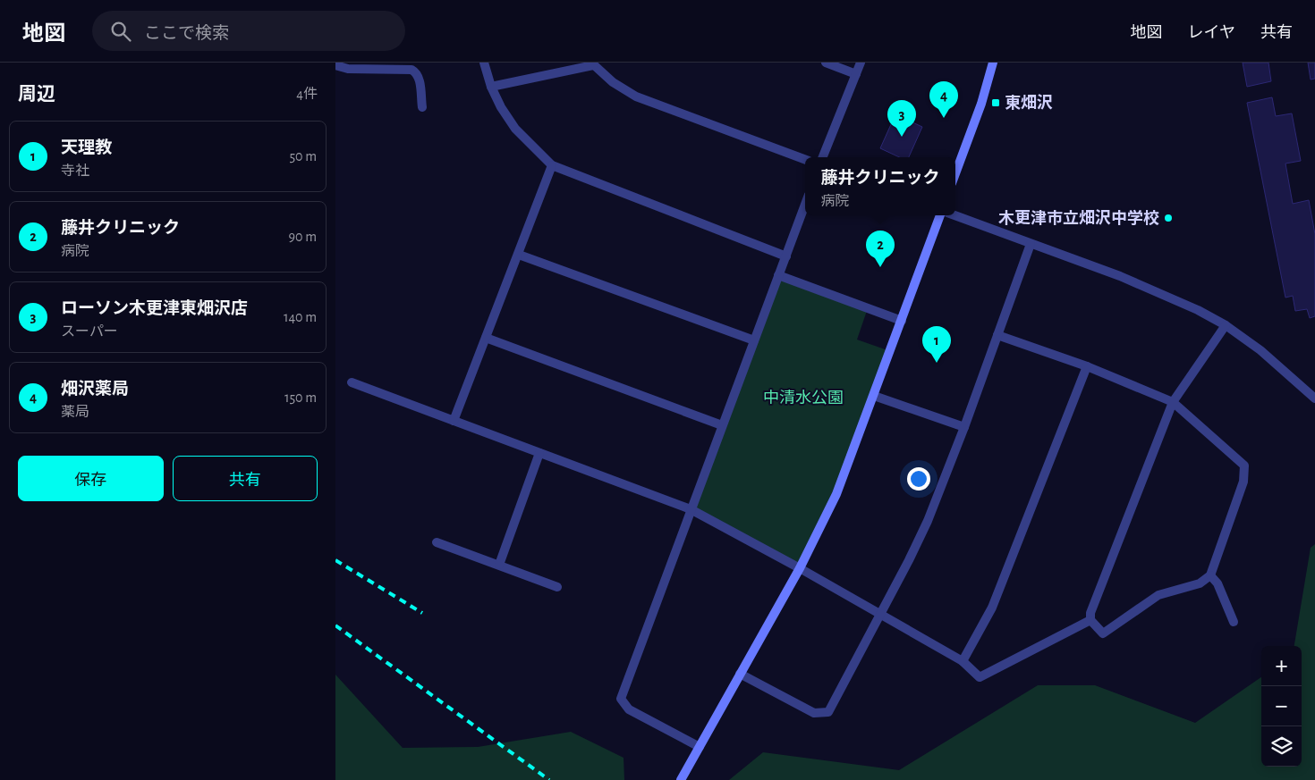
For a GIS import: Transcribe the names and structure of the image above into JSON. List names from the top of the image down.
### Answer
{
  "parks": ["中清水公園"],
  "places": {
    "transit": ["東畑沢"],
    "other": ["木更津市立畑沢中学校"]
  },
  "page": {
    "header": "地図",
    "search": "ここで検索",
    "nav": ["地図", "レイヤ", "共有"],
    "heading": ["周辺", "4件"],
    "pins": [
      "4",
      "3",
      "2",
      "1"
    ],
    "list": [
      {
        "mark": "1",
        "name": "天理教",
        "note": "寺社",
        "value": "50 m"
      },
      {
        "mark": "2",
        "name": "藤井クリニック",
        "note": "病院",
        "value": "90 m"
      },
      {
        "mark": "3",
        "name": "ローソン木更津東畑沢店",
        "note": "スーパー",
        "value": "140 m"
      },
      {
        "mark": "4",
        "name": "畑沢薬局",
        "note": "薬局",
        "value": "150 m"
      }
    ],
    "popup": ["藤井クリニック", "病院"],
    "buttons": ["保存", "共有"],
    "map_buttons": ["+", "−"]
  }
}
